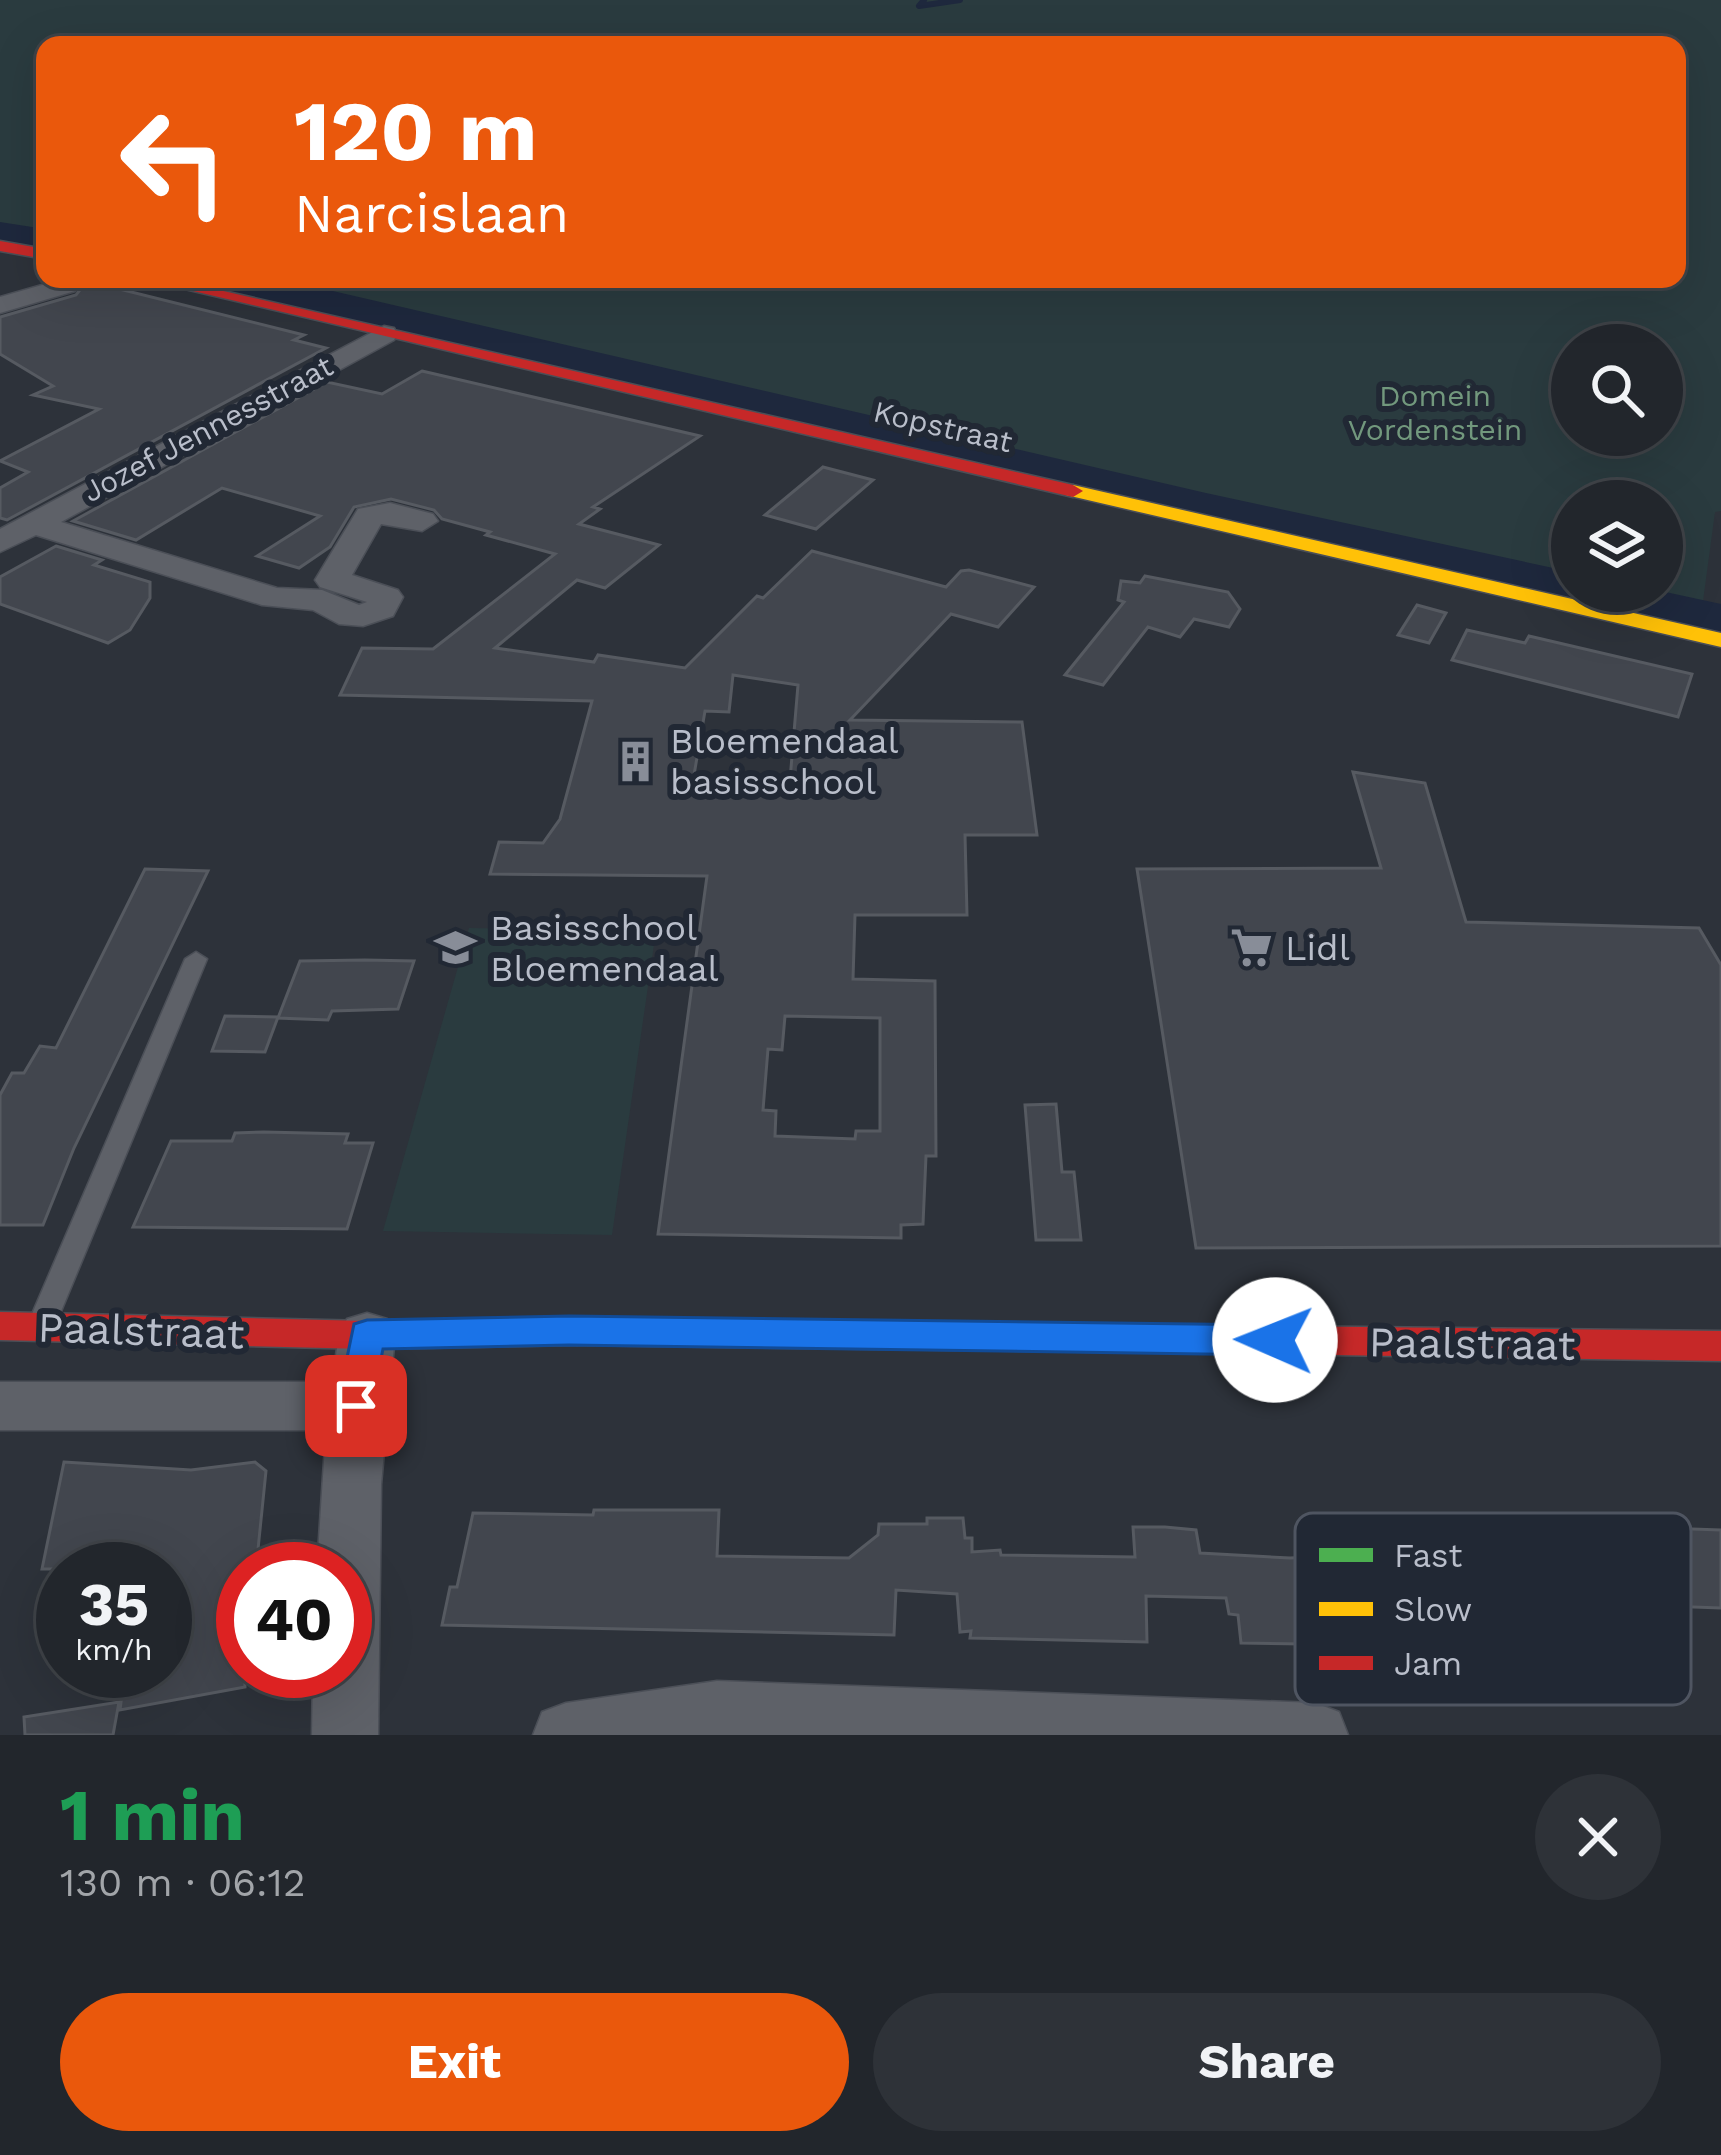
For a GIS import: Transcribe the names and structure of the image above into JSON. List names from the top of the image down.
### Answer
{
  "streets": {
    "main road": ["Kopstraat", "Paalstraat"],
    "street": ["Jozef Jennesstraat"]
  },
  "crossings": [
    ["Kopstraat", "Jozef Jennesstraat"]
  ],
  "parks": ["Domein Vordenstein"],
  "places": {
    "building": ["Bloemendaal basisschool"],
    "supermarket": ["Lidl"],
    "school or university": ["Basisschool Bloemendaal"]
  },
  "legend": ["Fast", "Slow", "Jam"],
  "page": {
    "turn": ["120 m", "Narcislaan"],
    "speed": "35 km/h",
    "limit": "40",
    "heading": ["1 min", "130 m · 06:12"],
    "buttons": ["Exit", "Share"]
  }
}
